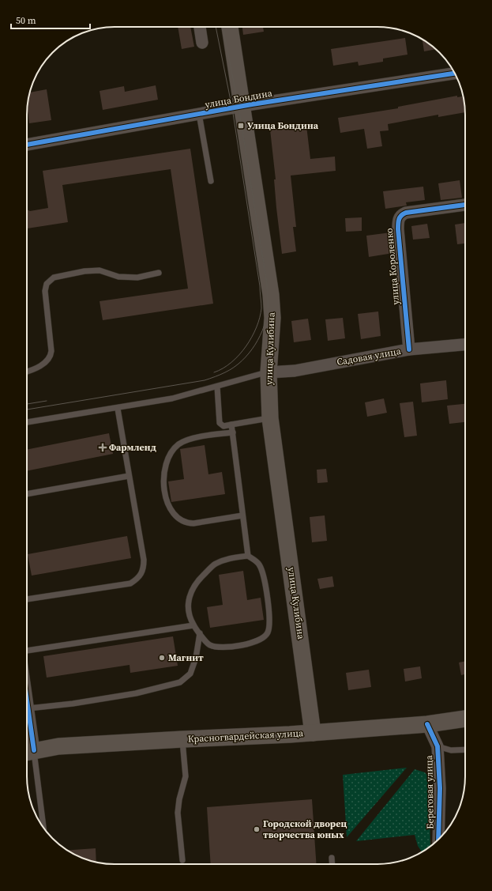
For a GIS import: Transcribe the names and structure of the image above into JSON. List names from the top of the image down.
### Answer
{
  "streets": {
    "main road": ["улица Кулибина", "Красногвардейская улица"],
    "street": [
      "улица Бондина",
      "улица Короленко",
      "Садовая улица",
      "Береговая улица"
    ]
  },
  "crossings": [
    ["улица Бондина", "улица Кулибина"],
    ["улица Короленко", "Садовая улица"],
    ["улица Кулибина", "Садовая улица"],
    ["улица Кулибина", "Красногвардейская улица"],
    ["Красногвардейская улица", "Береговая улица"]
  ],
  "places": {
    "transit": ["Улица Бондина"],
    "health": ["Фармленд"],
    "other": ["Магнит", "Городской дворец творчества юных"]
  },
  "scale_bar": "50 m"
}
